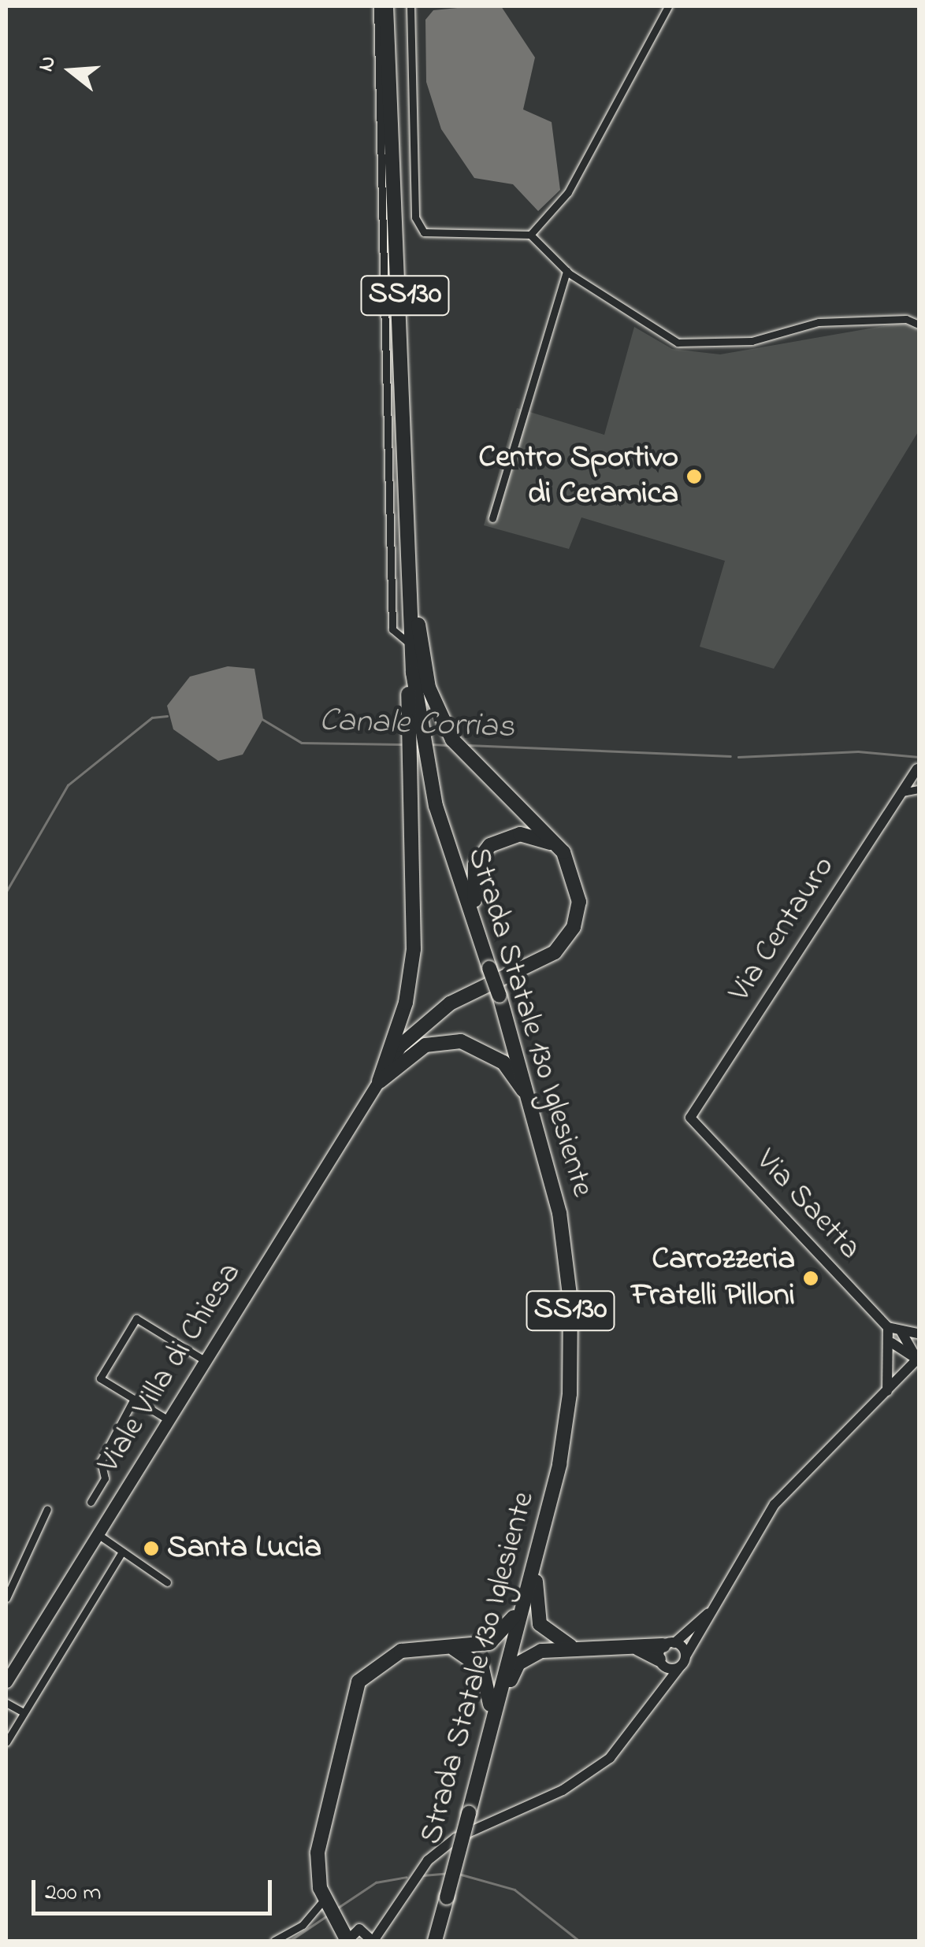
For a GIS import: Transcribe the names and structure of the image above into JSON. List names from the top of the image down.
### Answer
{
  "streets": {
    "highway": ["SS130", "Strada Statale 130 Iglesiente"],
    "main road": ["Viale Villa di Chiesa"],
    "street": ["Via Centauro", "Via Saetta"]
  },
  "crossings": [
    ["Via Centauro", "Via Saetta"]
  ],
  "water": ["Canale Corrias"],
  "places": ["Centro Sportivo di Ceramica", "Carrozzeria Fratelli Pilloni", "Santa Lucia"],
  "scale_bar": "200 m",
  "north": "left"
}
